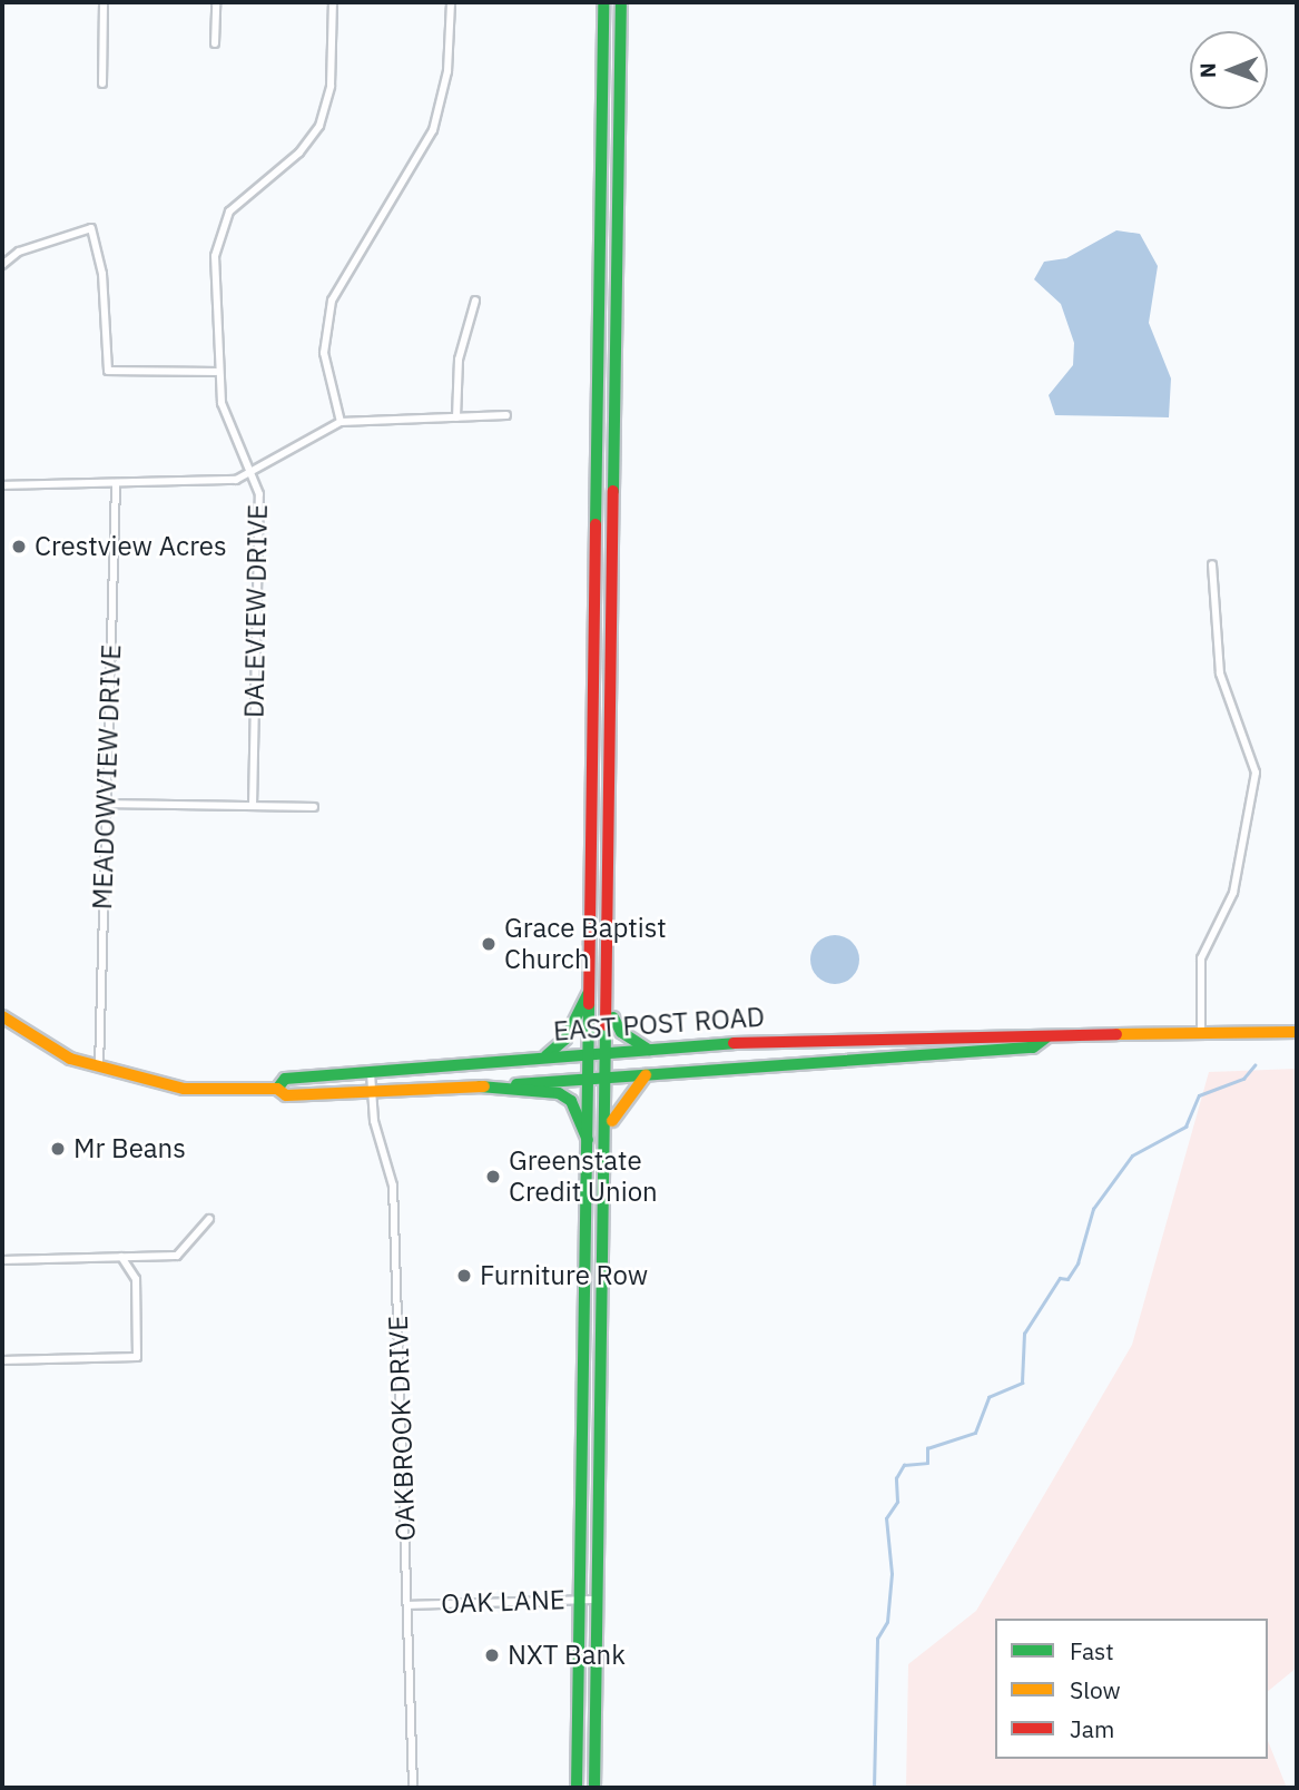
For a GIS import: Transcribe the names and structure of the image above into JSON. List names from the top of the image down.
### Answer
{
  "streets": {
    "main road": ["EAST POST ROAD"],
    "street": [
      "DALEVIEW DRIVE",
      "MEADOWVIEW DRIVE",
      "OAKBROOK DRIVE",
      "OAK LANE"
    ]
  },
  "crossings": [
    ["MEADOWVIEW DRIVE", "EAST POST ROAD"],
    ["EAST POST ROAD", "OAKBROOK DRIVE"],
    ["OAKBROOK DRIVE", "OAK LANE"]
  ],
  "places": [
    "Crestview Acres",
    "Grace Baptist Church",
    "Mr Beans",
    "Greenstate Credit Union",
    "Furniture Row",
    "NXT Bank"
  ],
  "legend": ["Fast", "Slow", "Jam"],
  "north": "left"
}
